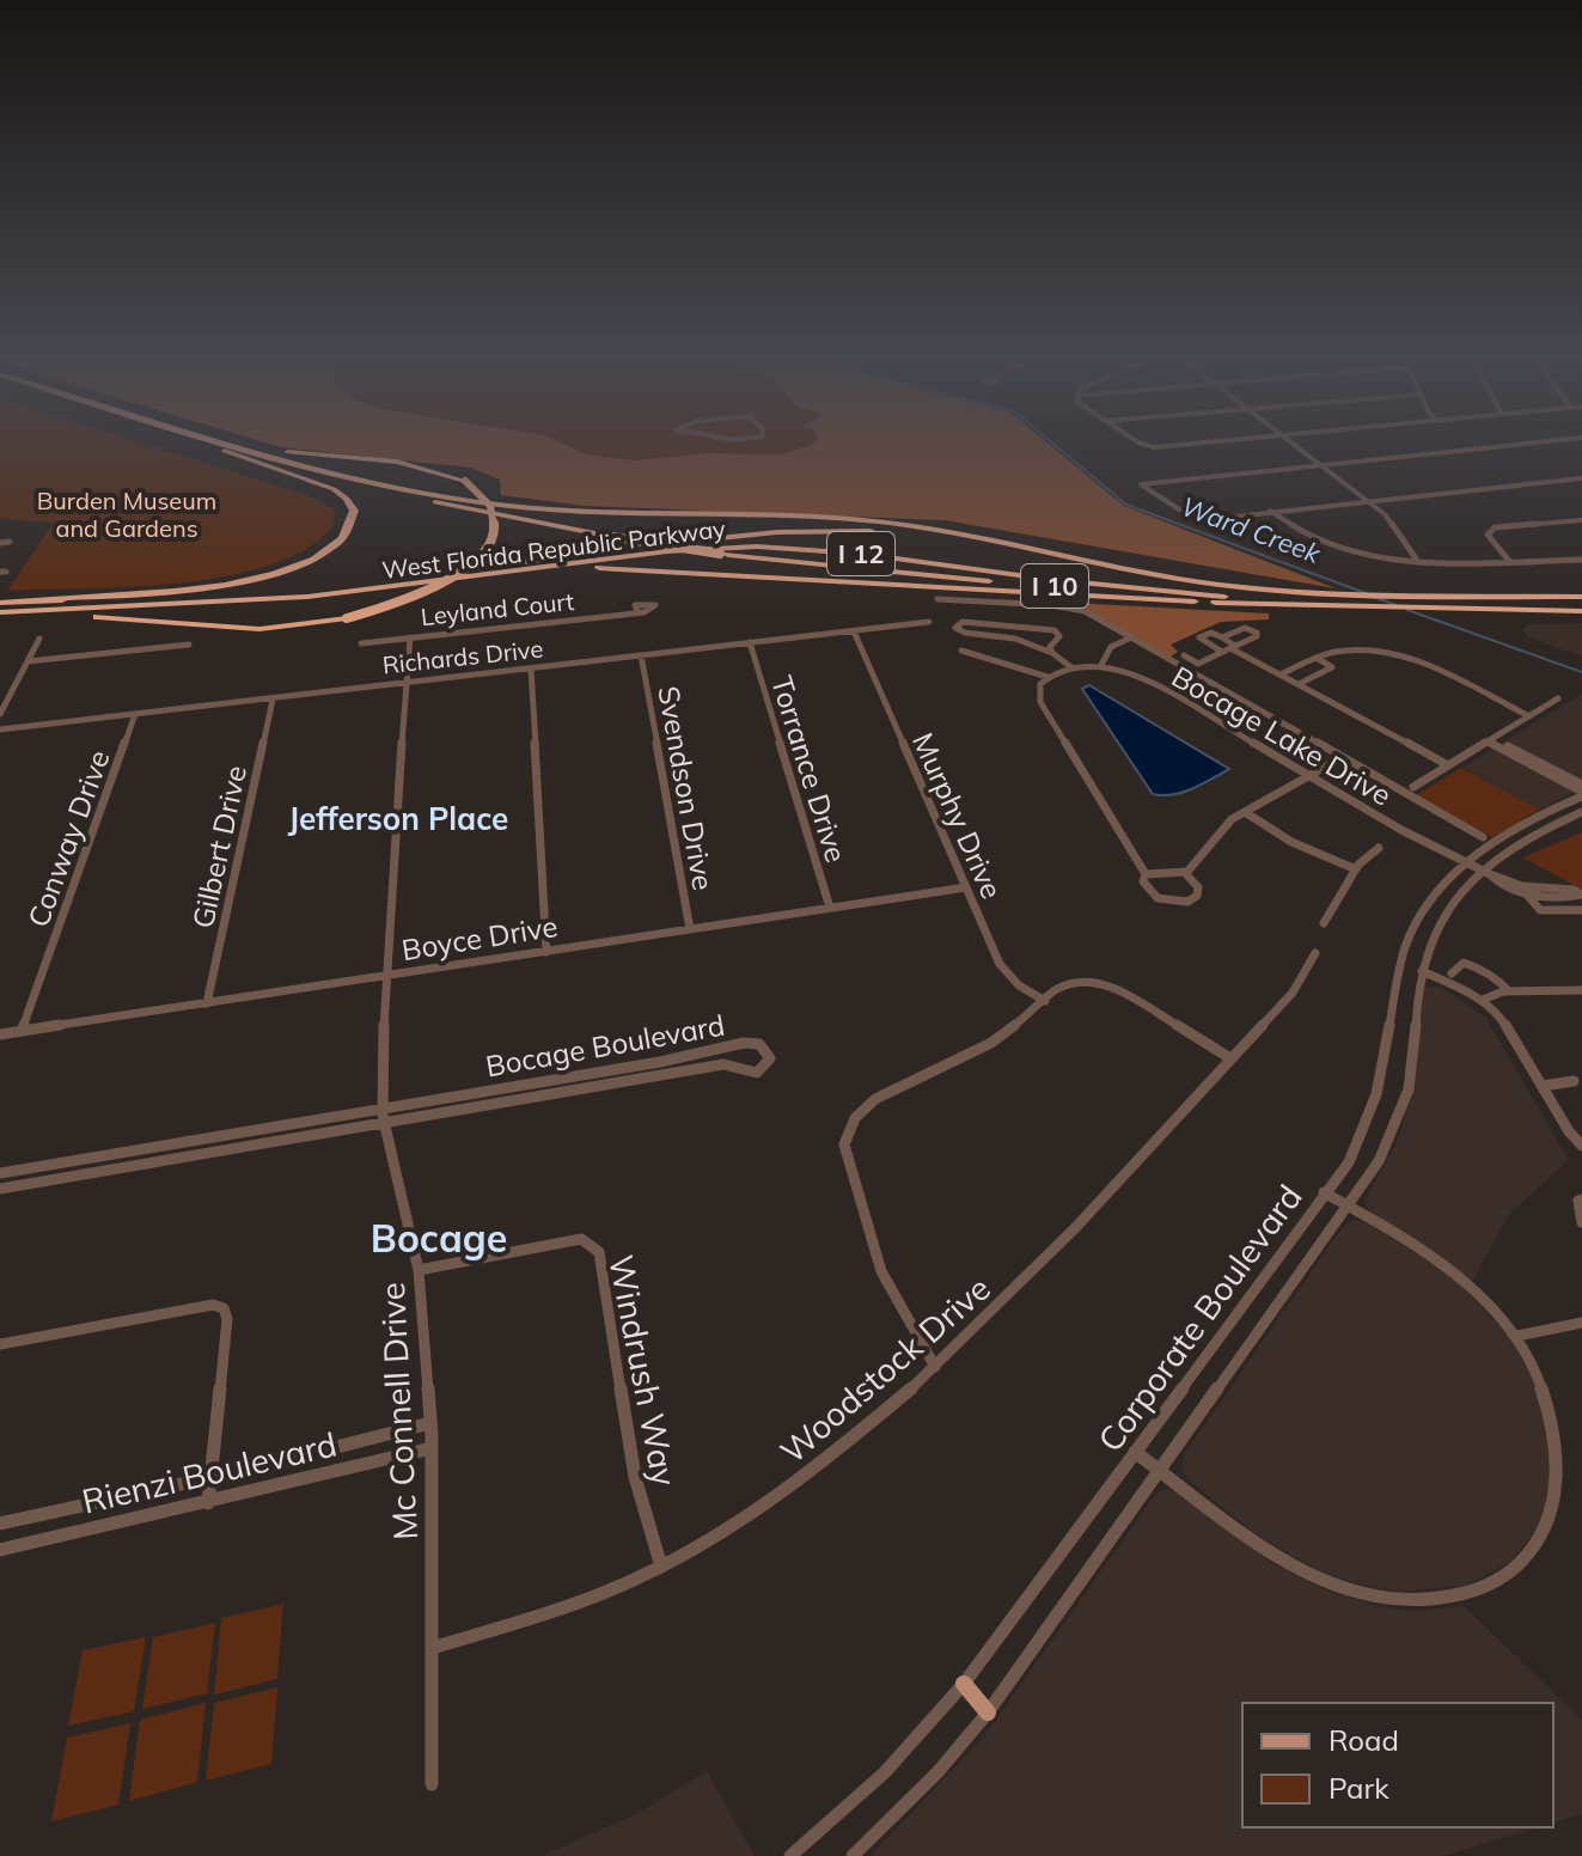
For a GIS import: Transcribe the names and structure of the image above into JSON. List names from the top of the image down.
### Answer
{
  "streets": {
    "highway": ["West Florida Republic Parkway", "I 12", "I 10"],
    "street": [
      "Leyland Court",
      "Richards Drive",
      "Bocage Lake Drive",
      "Torrance Drive",
      "Svendson Drive",
      "Murphy Drive",
      "Conway Drive",
      "Gilbert Drive",
      "Boyce Drive",
      "Bocage Boulevard",
      "Corporate Boulevard",
      "Woodstock Drive",
      "Windrush Way",
      "Mc Connell Drive",
      "Rienzi Boulevard"
    ]
  },
  "crossings": [
    ["West Florida Republic Parkway", "I 10"],
    ["Leyland Court", "Mc Connell Drive"],
    ["Richards Drive", "Torrance Drive"],
    ["Richards Drive", "Svendson Drive"],
    ["Richards Drive", "Murphy Drive"],
    ["Richards Drive", "Conway Drive"],
    ["Richards Drive", "Gilbert Drive"],
    ["Richards Drive", "Mc Connell Drive"],
    ["Bocage Lake Drive", "Corporate Boulevard"],
    ["Torrance Drive", "Boyce Drive"],
    ["Svendson Drive", "Boyce Drive"],
    ["Murphy Drive", "Boyce Drive"],
    ["Conway Drive", "Boyce Drive"],
    ["Gilbert Drive", "Boyce Drive"],
    ["Boyce Drive", "Mc Connell Drive"],
    ["Bocage Boulevard", "Mc Connell Drive"],
    ["Woodstock Drive", "Windrush Way"],
    ["Woodstock Drive", "Mc Connell Drive"],
    ["Windrush Way", "Mc Connell Drive"],
    ["Mc Connell Drive", "Rienzi Boulevard"]
  ],
  "districts": ["Jefferson Place", "Bocage"],
  "water": ["Ward Creek"],
  "parks": ["Burden Museum and Gardens"],
  "legend": ["Road", "Park"]
}
